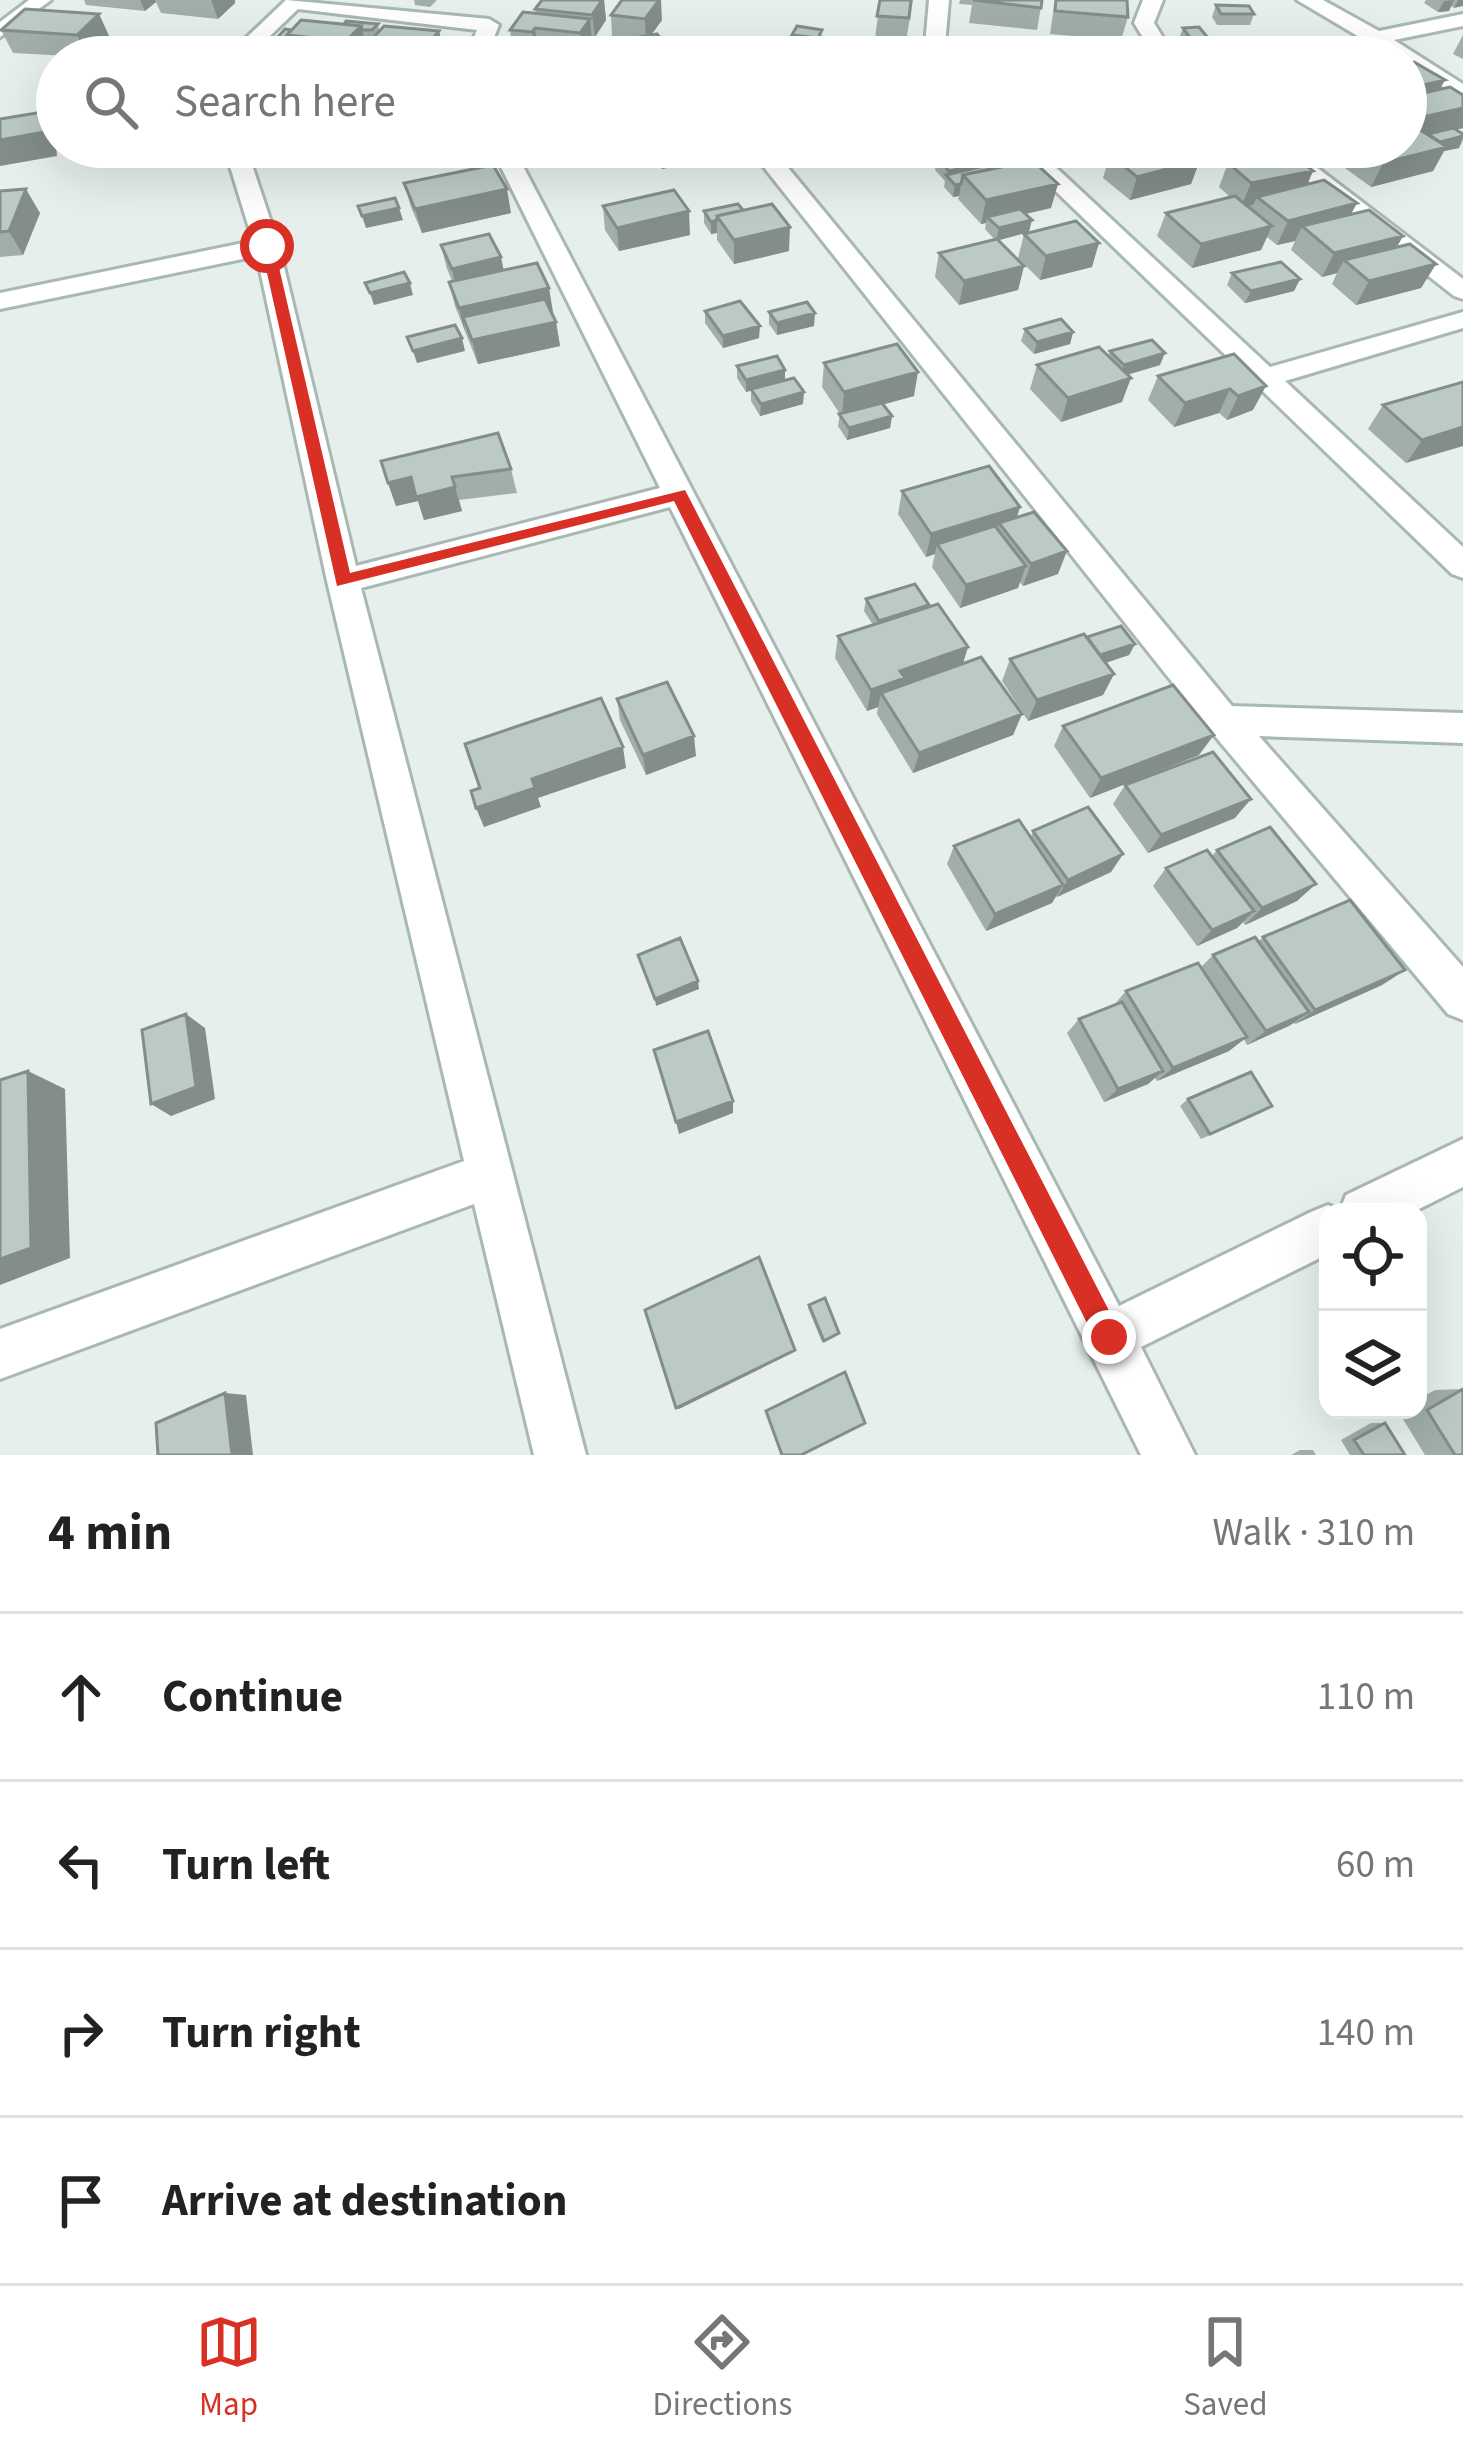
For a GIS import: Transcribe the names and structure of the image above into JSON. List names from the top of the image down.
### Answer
{
  "page": {
    "search": "Search here",
    "heading": ["4 min", "Walk · 310 m"],
    "list": [
      ["Continue", "110 m"],
      ["Turn left", "60 m"],
      ["Turn right", "140 m"],
      "Arrive at destination"
    ],
    "nav": ["Map", "Directions", "Saved"]
  }
}
